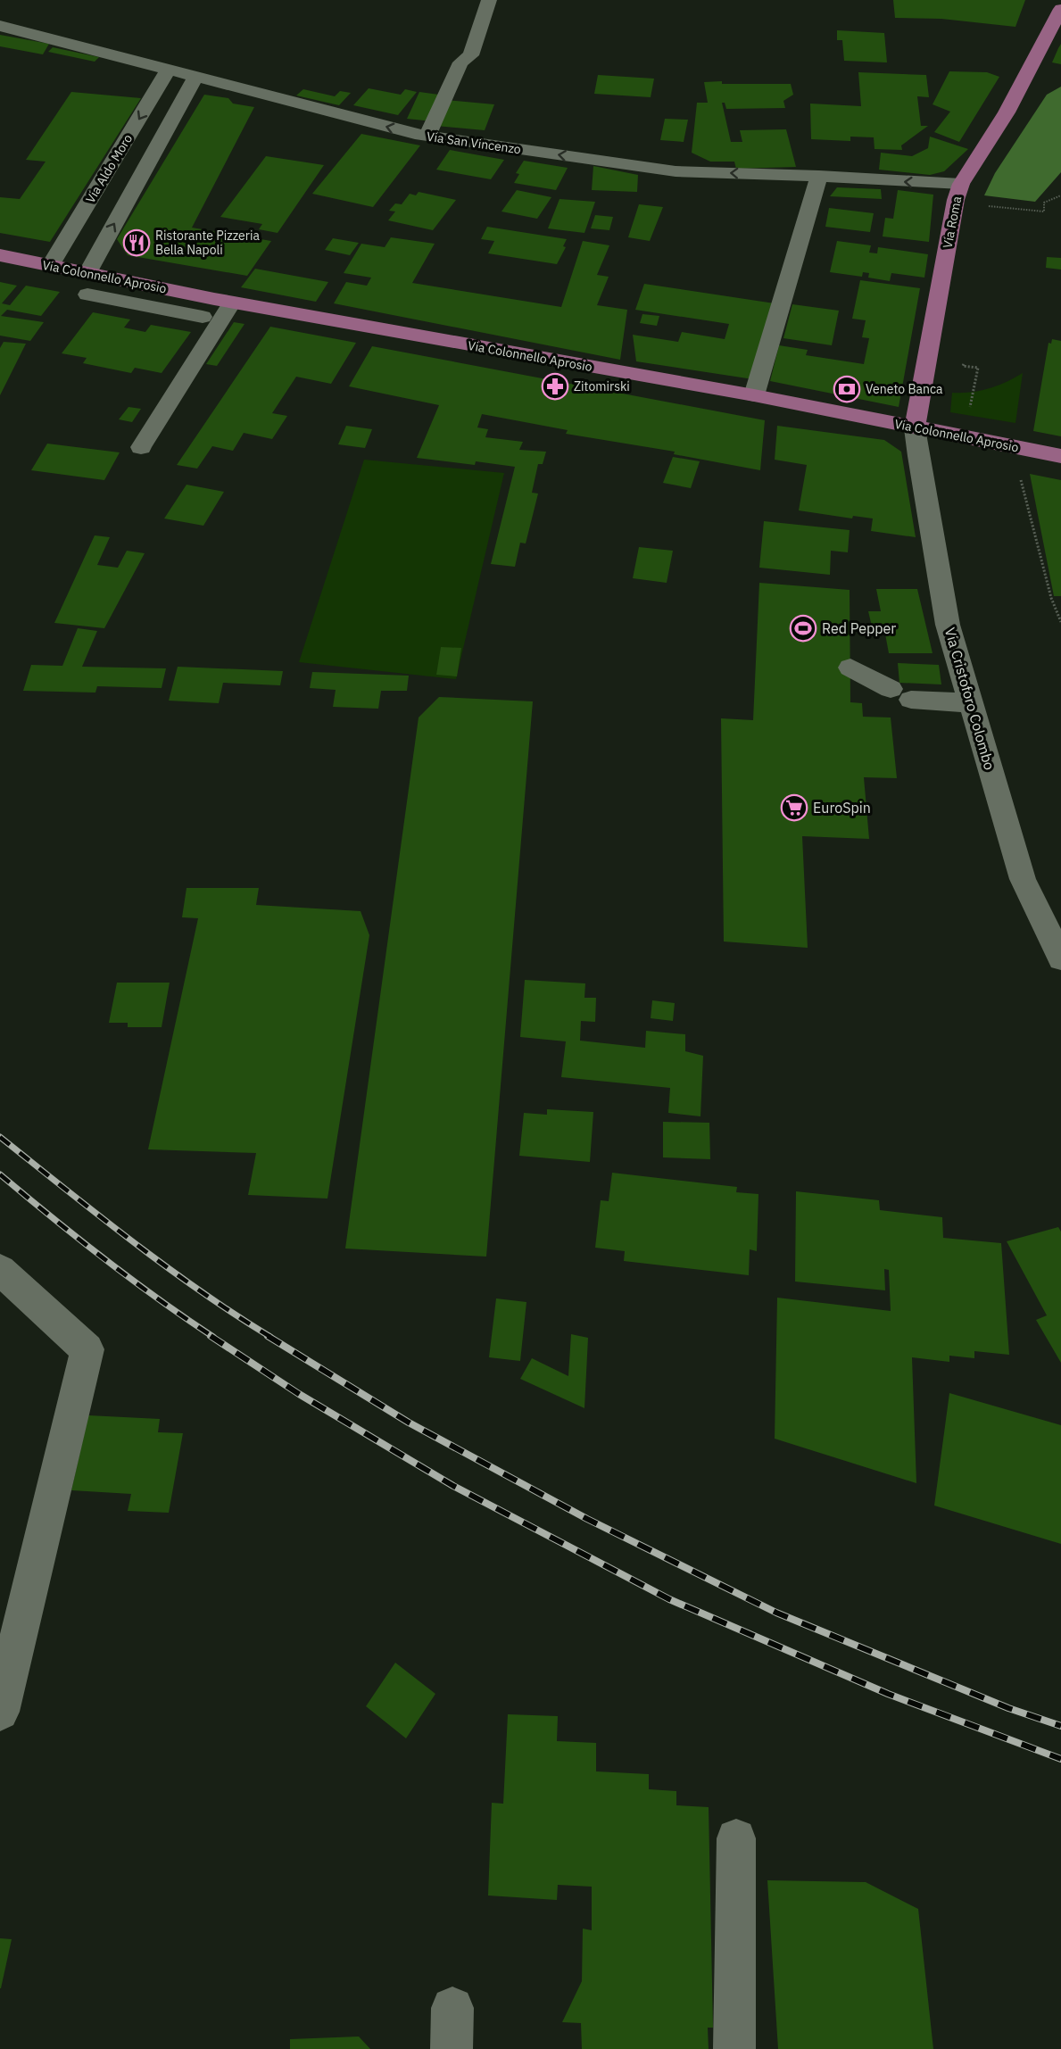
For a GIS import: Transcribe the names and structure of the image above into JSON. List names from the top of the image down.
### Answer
{
  "streets": {
    "main road": ["Via Roma", "Via Colonnello Aprosio"],
    "street": ["Via San Vincenzo", "Via Aldo Moro", "Via Cristoforo Colombo"]
  },
  "crossings": [
    ["Via San Vincenzo", "Via Aldo Moro"],
    ["Via San Vincenzo", "Via Roma"],
    ["Via Aldo Moro", "Via Colonnello Aprosio"],
    ["Via Roma", "Via Colonnello Aprosio"],
    ["Via Roma", "Via Cristoforo Colombo"],
    ["Via Colonnello Aprosio", "Via Cristoforo Colombo"]
  ],
  "one_way": ["Via San Vincenzo"],
  "places": {
    "restaurant": ["Ristorante Pizzeria Bella Napoli"],
    "pharmacy": ["Zitomirski"],
    "bank": ["Veneto Banca"],
    "sports": ["Red Pepper"],
    "supermarket": ["EuroSpin"]
  }
}
